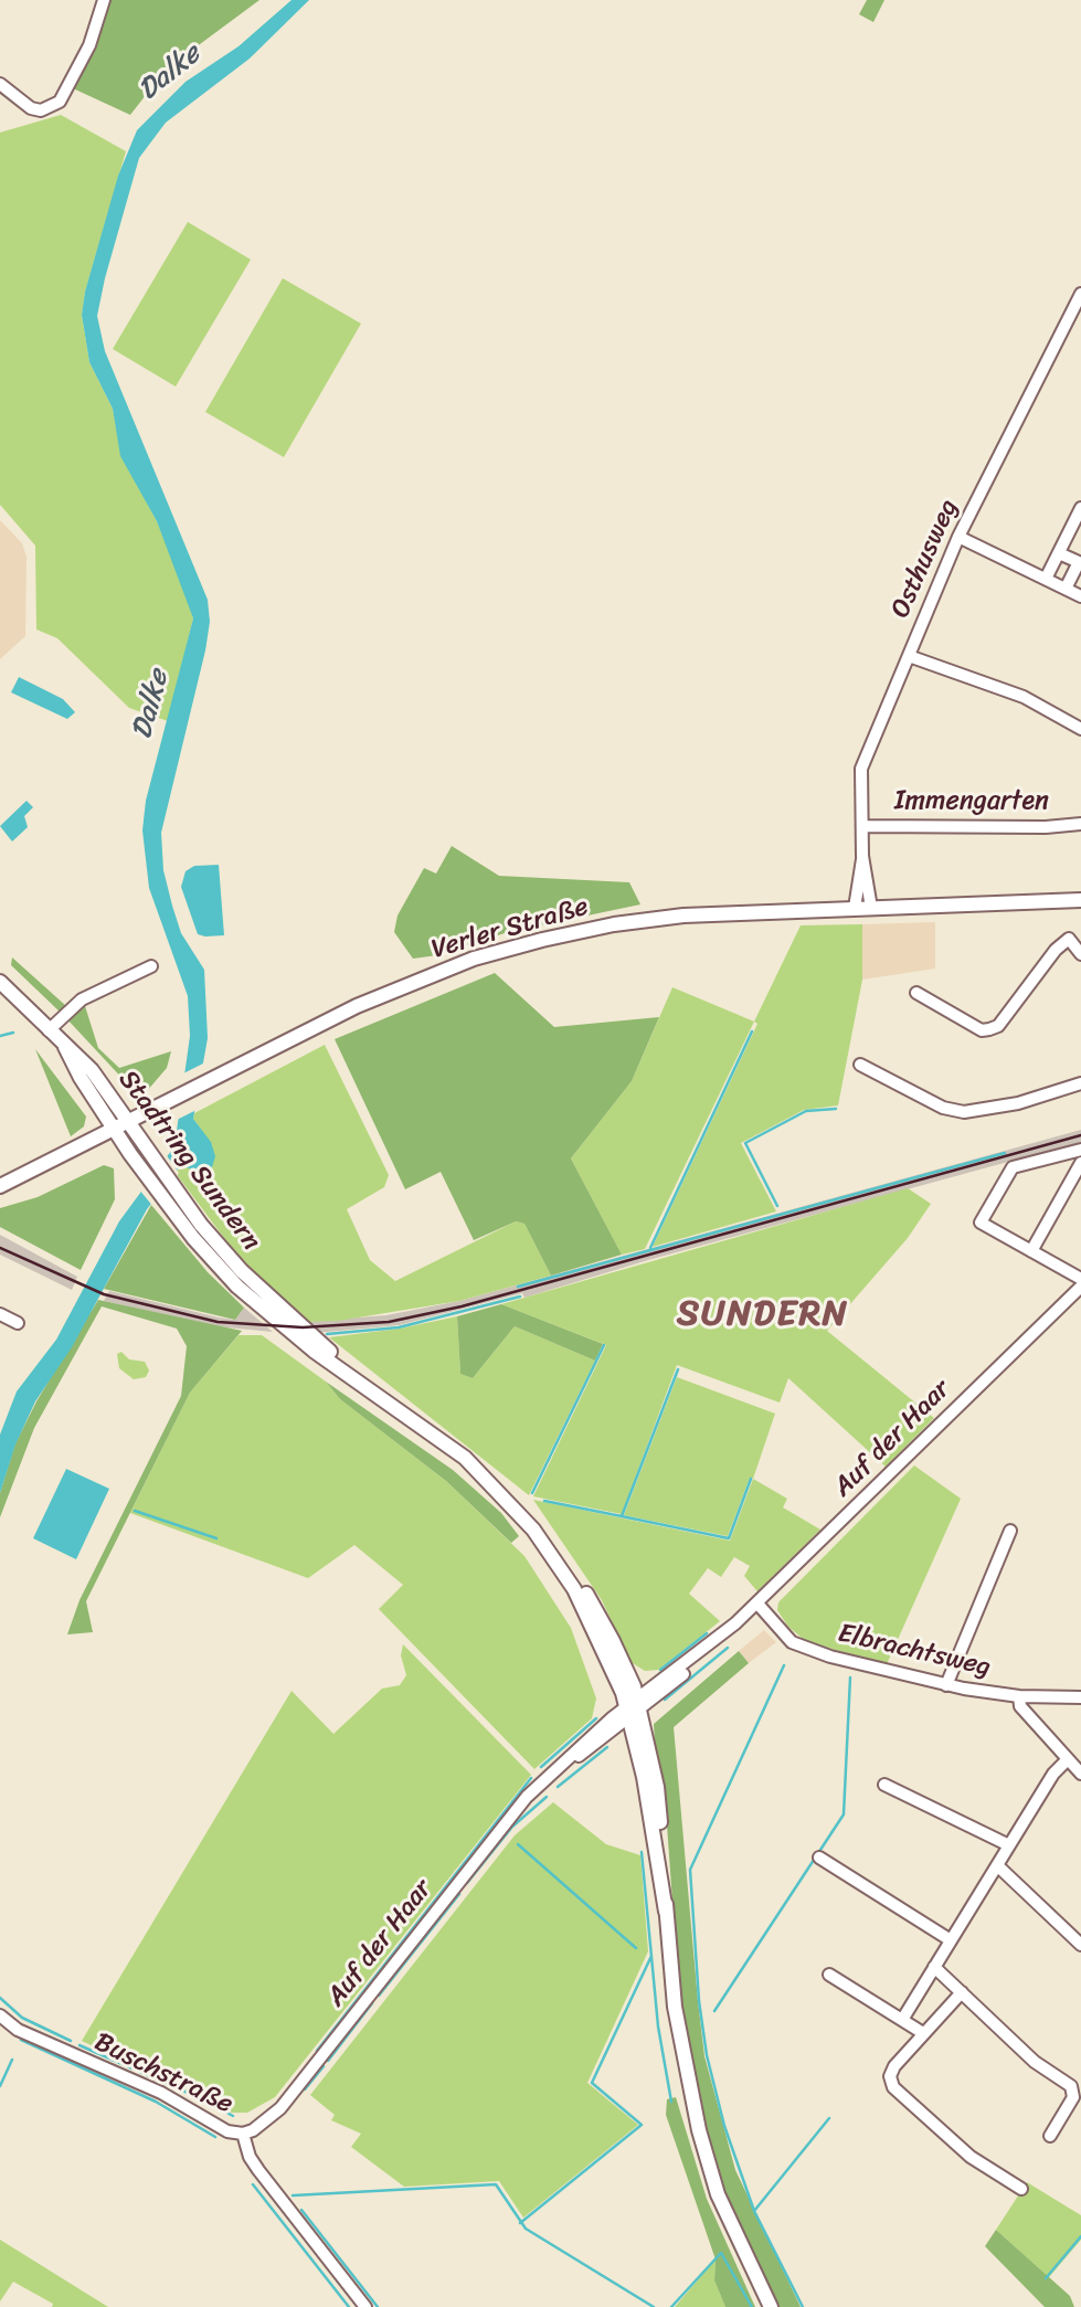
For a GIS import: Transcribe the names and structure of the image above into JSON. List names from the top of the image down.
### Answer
{
  "streets": {
    "main road": ["Verler Straße", "Stadtring Sundern"],
    "street": [
      "Osthusweg",
      "Immengarten",
      "Auf der Haar",
      "Elbrachtsweg",
      "Buschstraße"
    ]
  },
  "crossings": [
    ["Osthusweg", "Immengarten"],
    ["Osthusweg", "Verler Straße"],
    ["Verler Straße", "Stadtring Sundern"],
    ["Stadtring Sundern", "Auf der Haar"],
    ["Auf der Haar", "Elbrachtsweg"],
    ["Auf der Haar", "Buschstraße"]
  ],
  "districts": ["SUNDERN"],
  "water": ["Dalke"]
}
